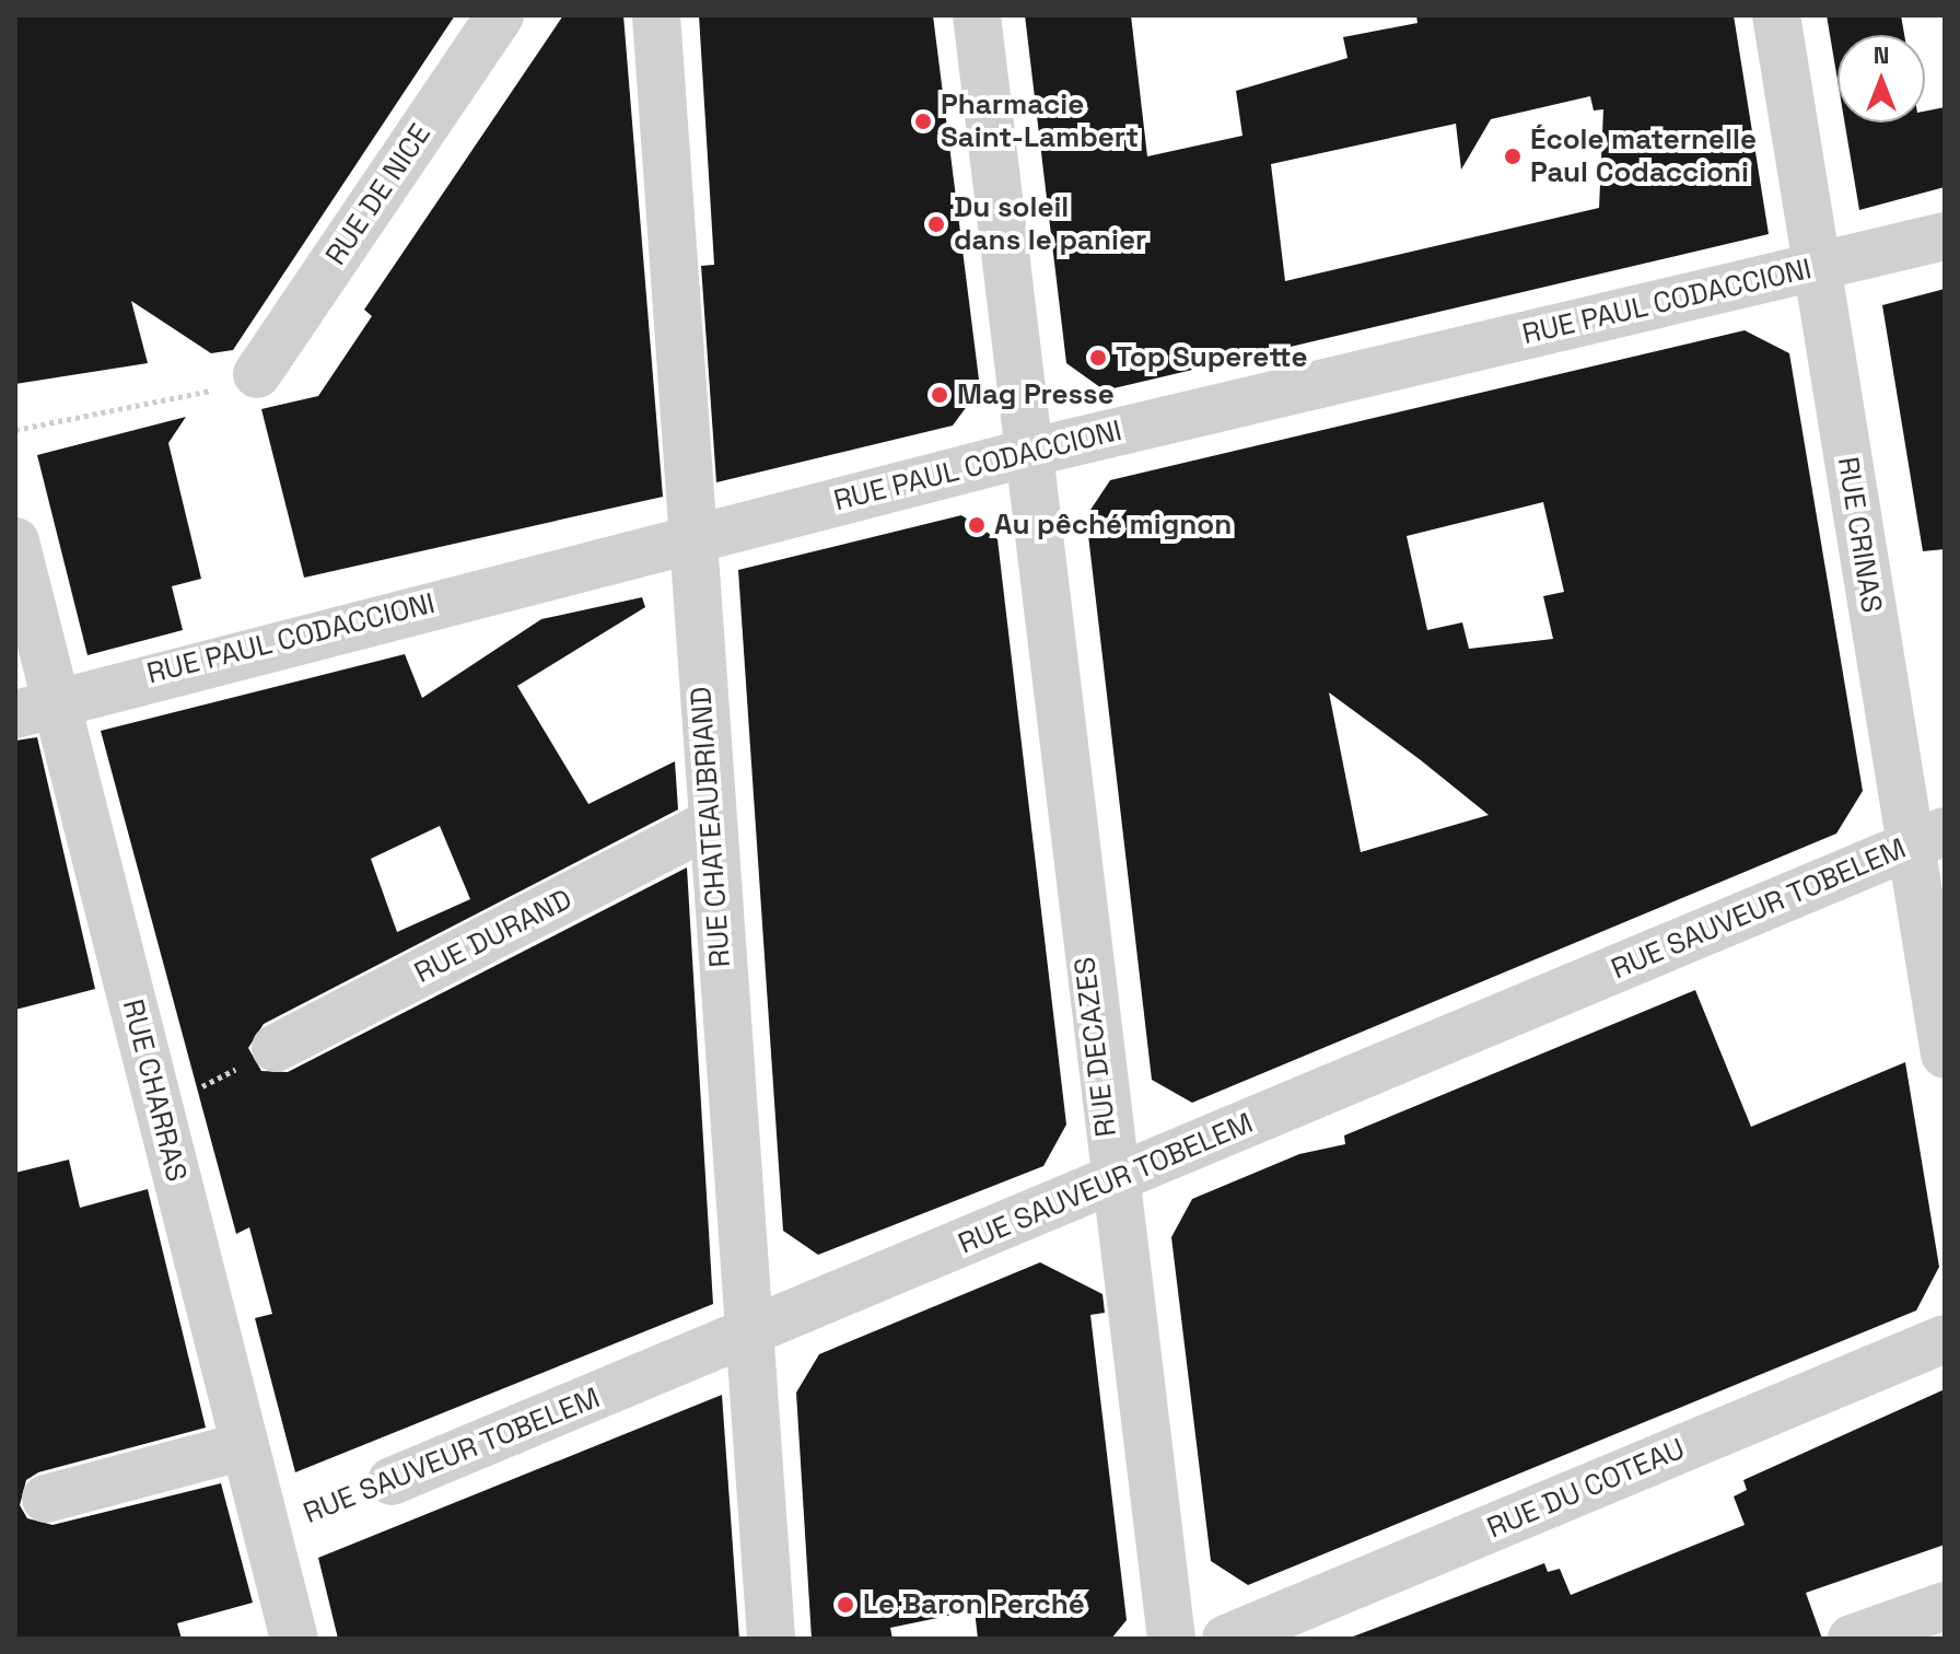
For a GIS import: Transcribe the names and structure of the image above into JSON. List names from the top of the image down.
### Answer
{
  "streets": {
    "street": [
      "RUE DE NICE",
      "RUE PAUL CODACCIONI",
      "RUE CRINAS",
      "RUE CHATEAUBRIAND",
      "RUE SAUVEUR TOBELEM",
      "RUE DURAND",
      "RUE DECAZES",
      "RUE CHARRAS",
      "RUE DU COTEAU"
    ]
  },
  "crossings": [
    ["RUE PAUL CODACCIONI", "RUE CRINAS"],
    ["RUE PAUL CODACCIONI", "RUE CHATEAUBRIAND"],
    ["RUE PAUL CODACCIONI", "RUE DECAZES"],
    ["RUE PAUL CODACCIONI", "RUE CHARRAS"],
    ["RUE CRINAS", "RUE SAUVEUR TOBELEM"],
    ["RUE CHATEAUBRIAND", "RUE SAUVEUR TOBELEM"],
    ["RUE CHATEAUBRIAND", "RUE DURAND"],
    ["RUE SAUVEUR TOBELEM", "RUE DECAZES"],
    ["RUE SAUVEUR TOBELEM", "RUE CHARRAS"]
  ],
  "places": [
    "Pharmacie Saint-Lambert",
    "École maternelle Paul Codaccioni",
    "Du soleil dans le panier",
    "Top Superette",
    "Mag Presse",
    "Au pêché mignon",
    "Le Baron Perché"
  ],
  "north": "top"
}
